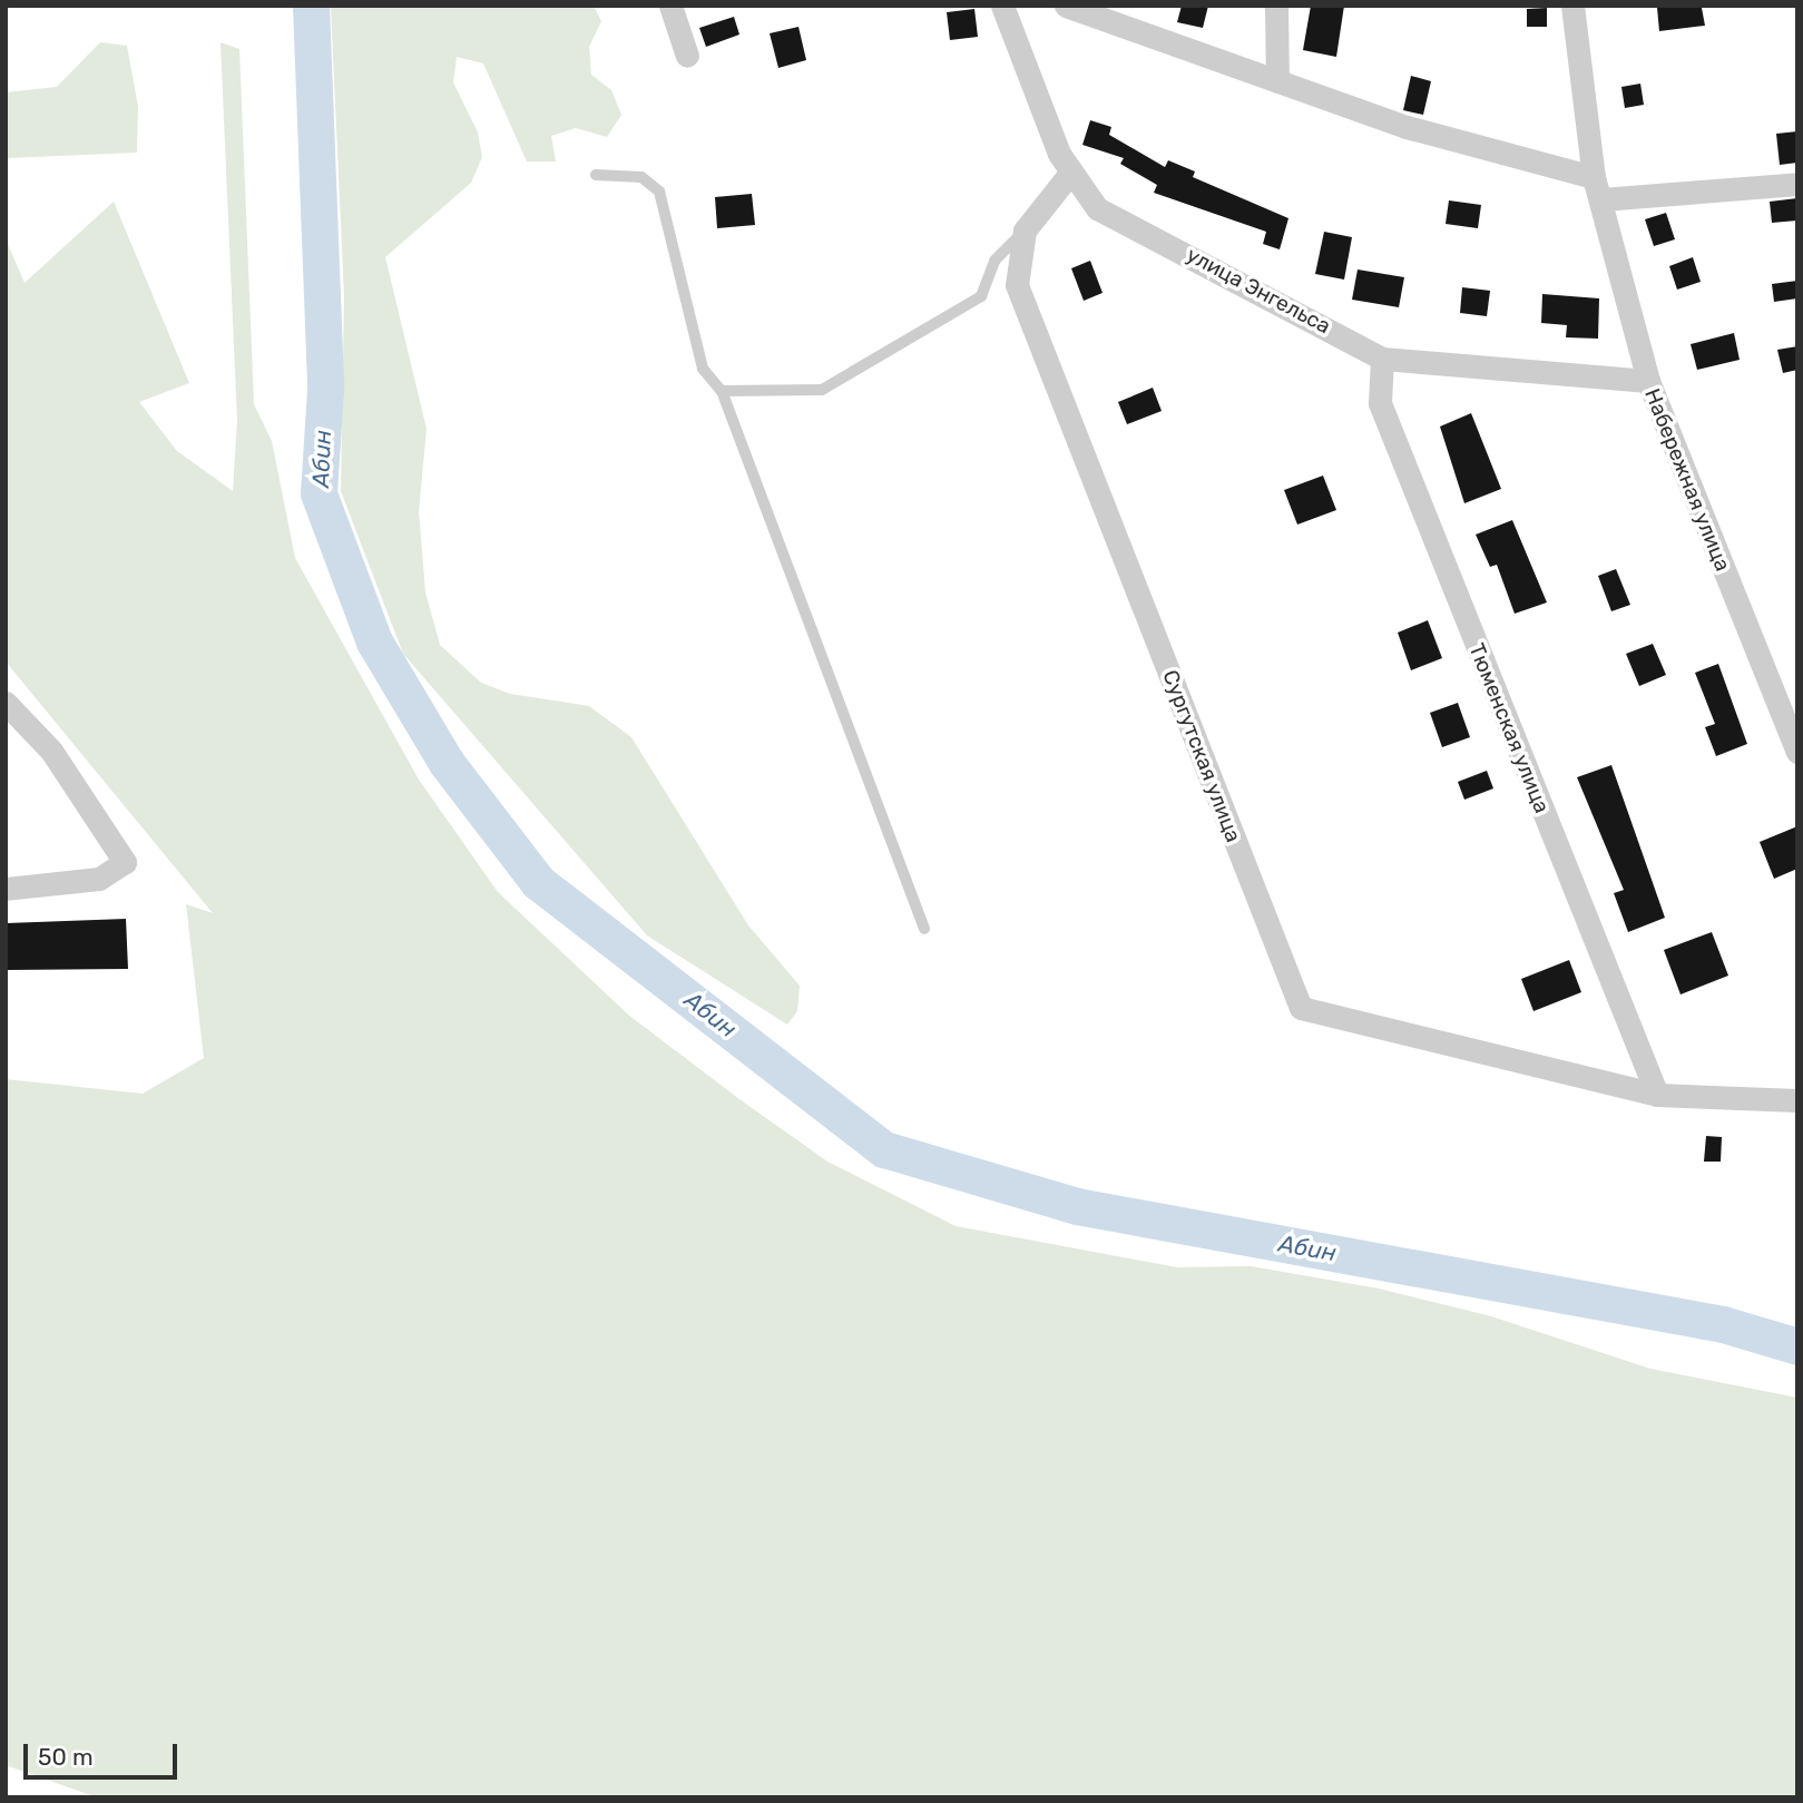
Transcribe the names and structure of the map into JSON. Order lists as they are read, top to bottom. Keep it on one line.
{"streets":{"street":["улица Энгельса","Набережная улица","Тюменская улица","Сургутская улица"]},"crossings":[["улица Энгельса","Набережная улица"],["улица Энгельса","Тюменская улица"],["Тюменская улица","Сургутская улица"]],"water":["Абин"],"scale_bar":"50 m"}
